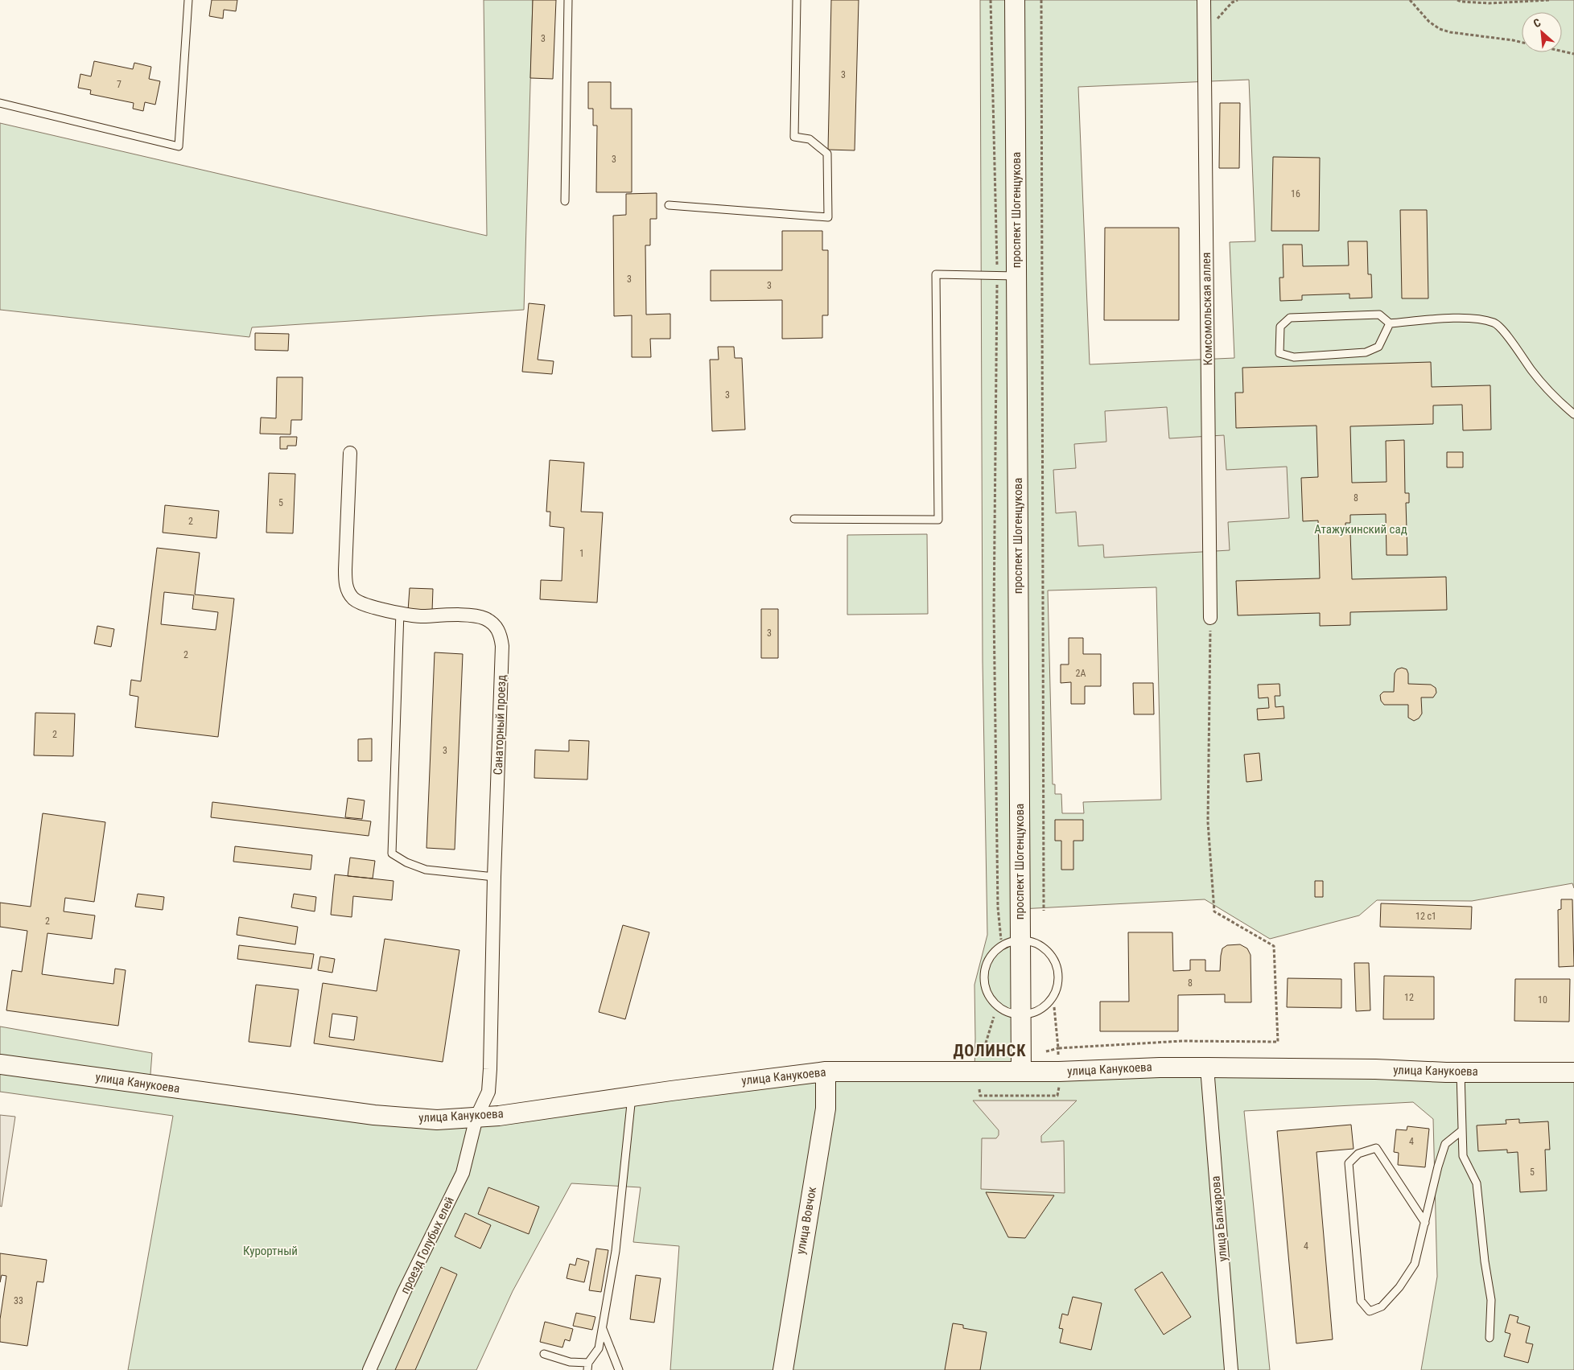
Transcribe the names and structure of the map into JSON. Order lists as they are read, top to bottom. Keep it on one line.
{"streets":{"street":["проспект Шогенцукова","Комсомольская аллея","Санаторный проезд","улица Канукоева","улица Балкарова","улица Вовчок","проезд Голубых елей"]},"crossings":[["проспект Шогенцукова","улица Канукоева"],["Санаторный проезд","улица Канукоева"],["Санаторный проезд","проезд Голубых елей"],["улица Канукоева","улица Балкарова"],["улица Канукоева","улица Вовчок"],["улица Канукоева","проезд Голубых елей"]],"districts":["ДОЛИНСК"],"parks":["Атажукинский сад","Курортный"],"house_numbers":["3","3","7","3","16","3","3","3","8","5","2","1","3","2","2А","2","3","12 с1","2","8","12","10","4","5","4","33"],"north":"top left"}
